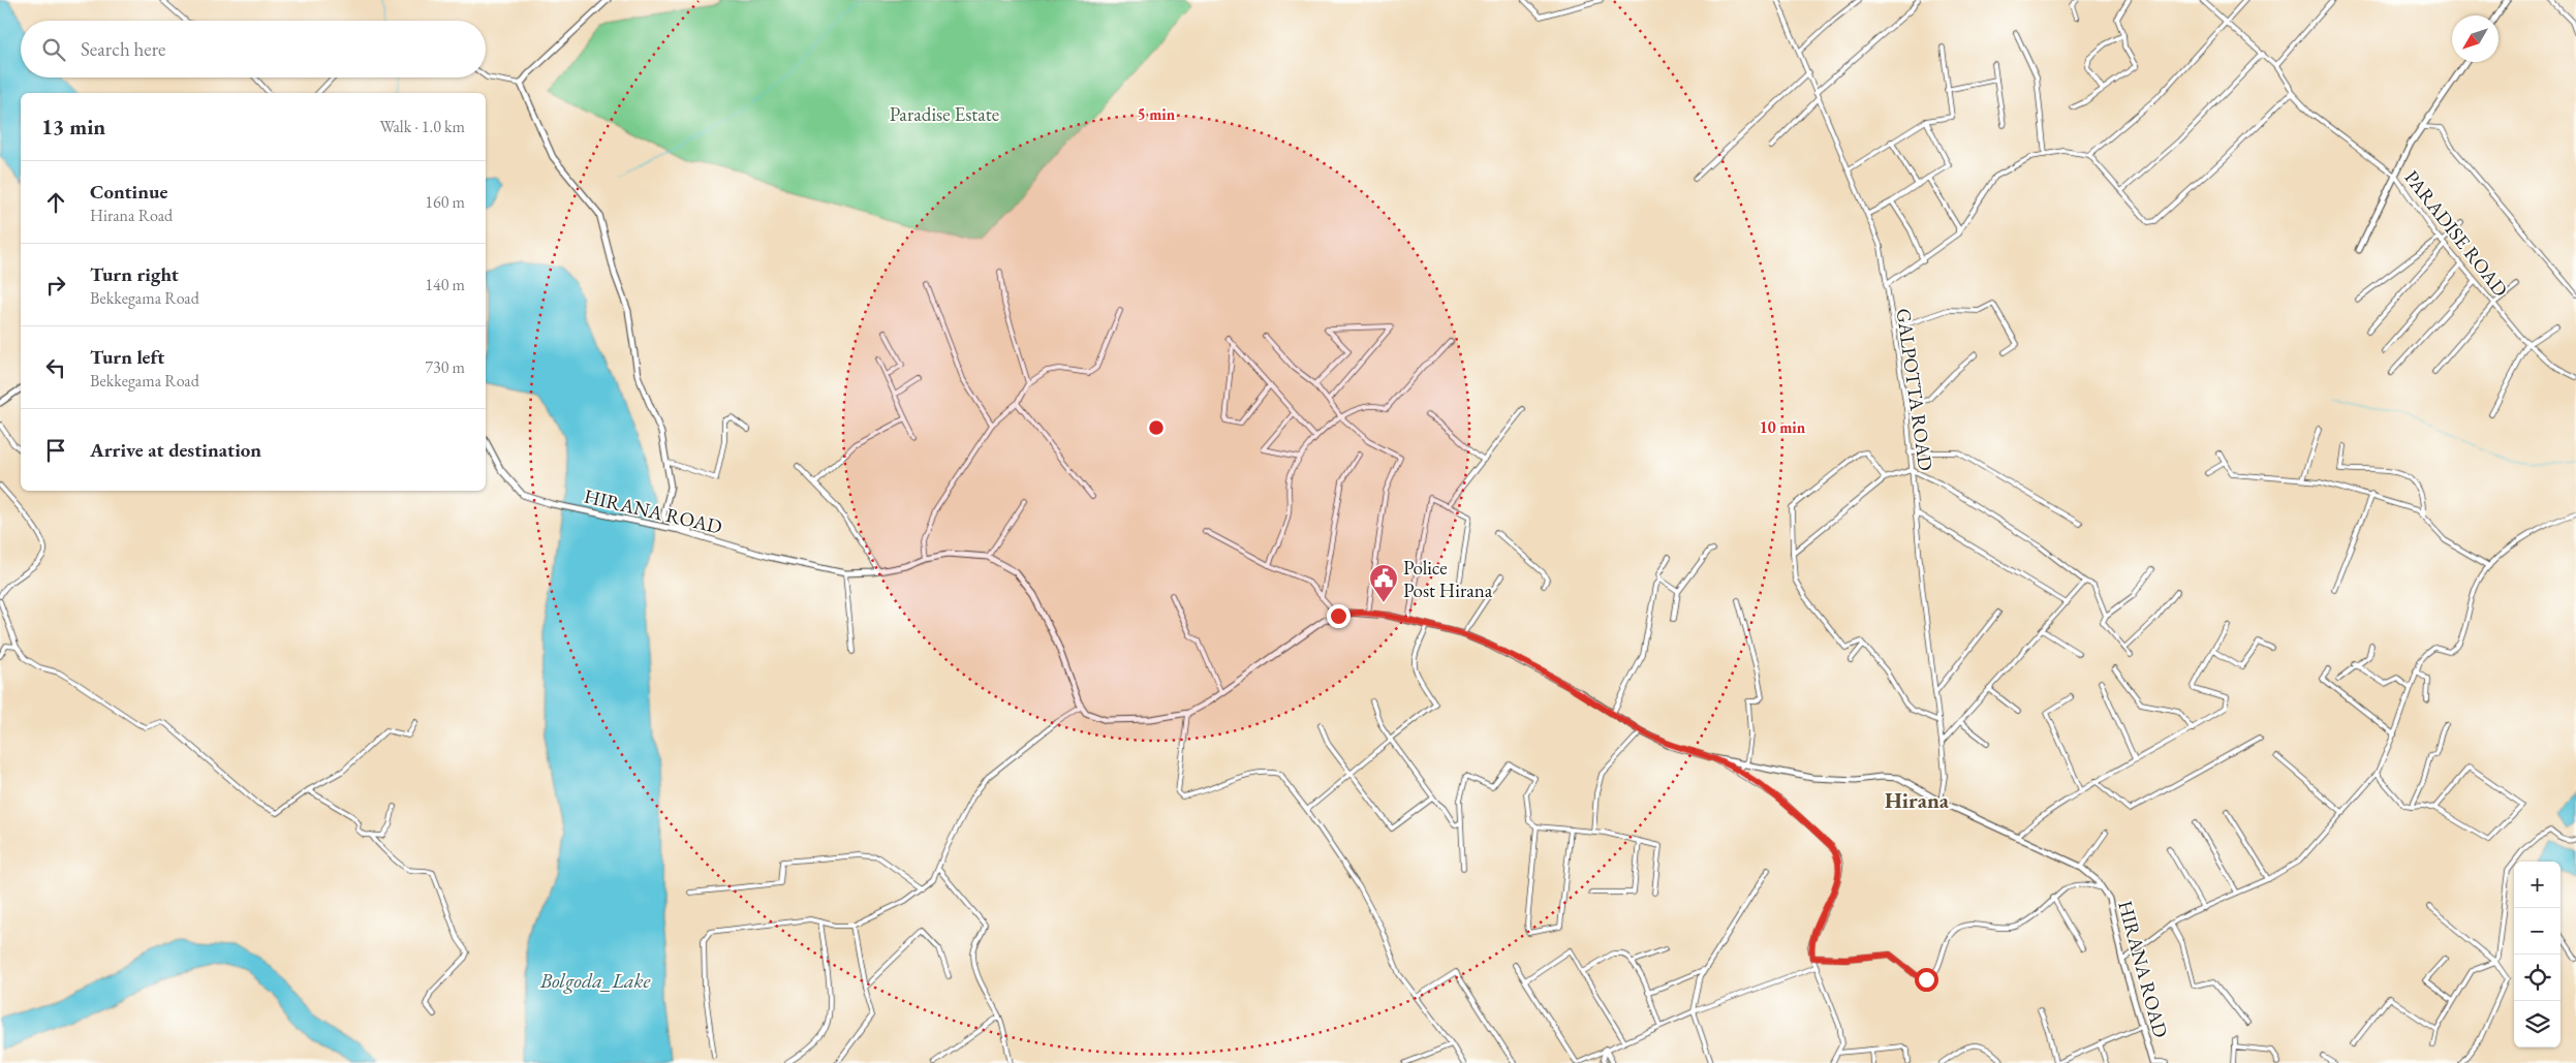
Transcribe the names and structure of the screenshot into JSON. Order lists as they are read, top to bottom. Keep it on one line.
{"streets":{"street":["PARADISE ROAD","GALPOTTA ROAD","HIRANA ROAD"]},"districts":["Hirana"],"water":["Bolgoda_Lake"],"parks":["Paradise Estate"],"places":{"public building":["Police Post Hirana"]},"north":"bottom left","page":{"search":"Search here","heading":["13 min","Walk · 1.0 km"],"list":[["Continue","Hirana Road","160 m"],["Turn right","Bekkegama Road","140 m"],["Turn left","Bekkegama Road","730 m"],"Arrive at destination"],"map_buttons":["+","−"]},"rings":["5 min","10 min"]}
